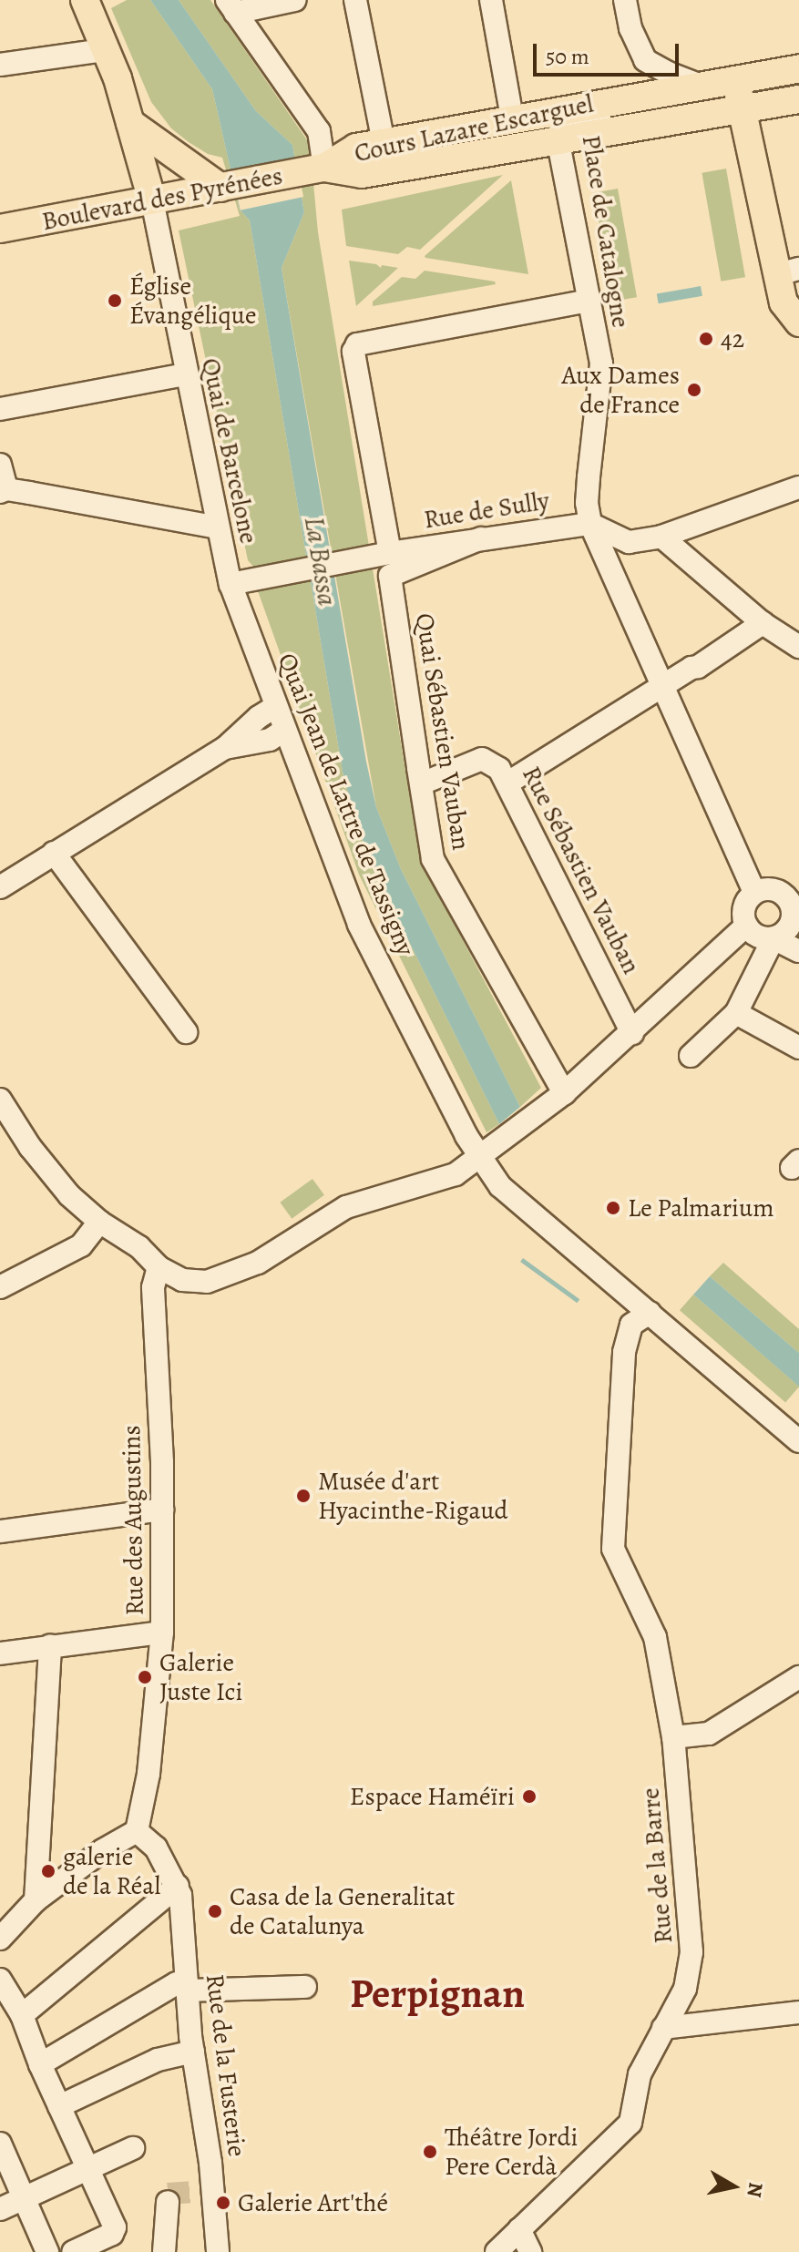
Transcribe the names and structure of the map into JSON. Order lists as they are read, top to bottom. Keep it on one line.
{"streets":{"main road":["Cours Lazare Escarguel","Boulevard des Pyrénées"],"street":["Place de Catalogne","Quai de Barcelone","Rue de Sully","Quai Sébastien Vauban","Quai Jean de Lattre de Tassigny","Rue Sébastien Vauban","Rue des Augustins","Rue de la Barre","Rue de la Fusterie"]},"crossings":[["Cours Lazare Escarguel","Boulevard des Pyrénées"],["Cours Lazare Escarguel","Place de Catalogne"],["Boulevard des Pyrénées","Quai de Barcelone"],["Place de Catalogne","Rue de Sully"],["Quai de Barcelone","Rue de Sully"],["Quai de Barcelone","Quai Jean de Lattre de Tassigny"],["Rue de Sully","Quai Sébastien Vauban"],["Rue de Sully","Quai Jean de Lattre de Tassigny"],["Quai Sébastien Vauban","Rue Sébastien Vauban"],["Quai Jean de Lattre de Tassigny","Rue de la Barre"]],"districts":["Perpignan"],"water":["La Bassa"],"places":["Église Évangélique","42","Aux Dames de France","Le Palmarium","Musée d'art Hyacinthe-Rigaud","Galerie Juste Ici","Espace Haméïri","galerie de la Réal","Casa de la Generalitat de Catalunya","Théâtre Jordi Pere Cerdà","Galerie Art'thé"],"scale_bar":"50 m","north":"right"}
